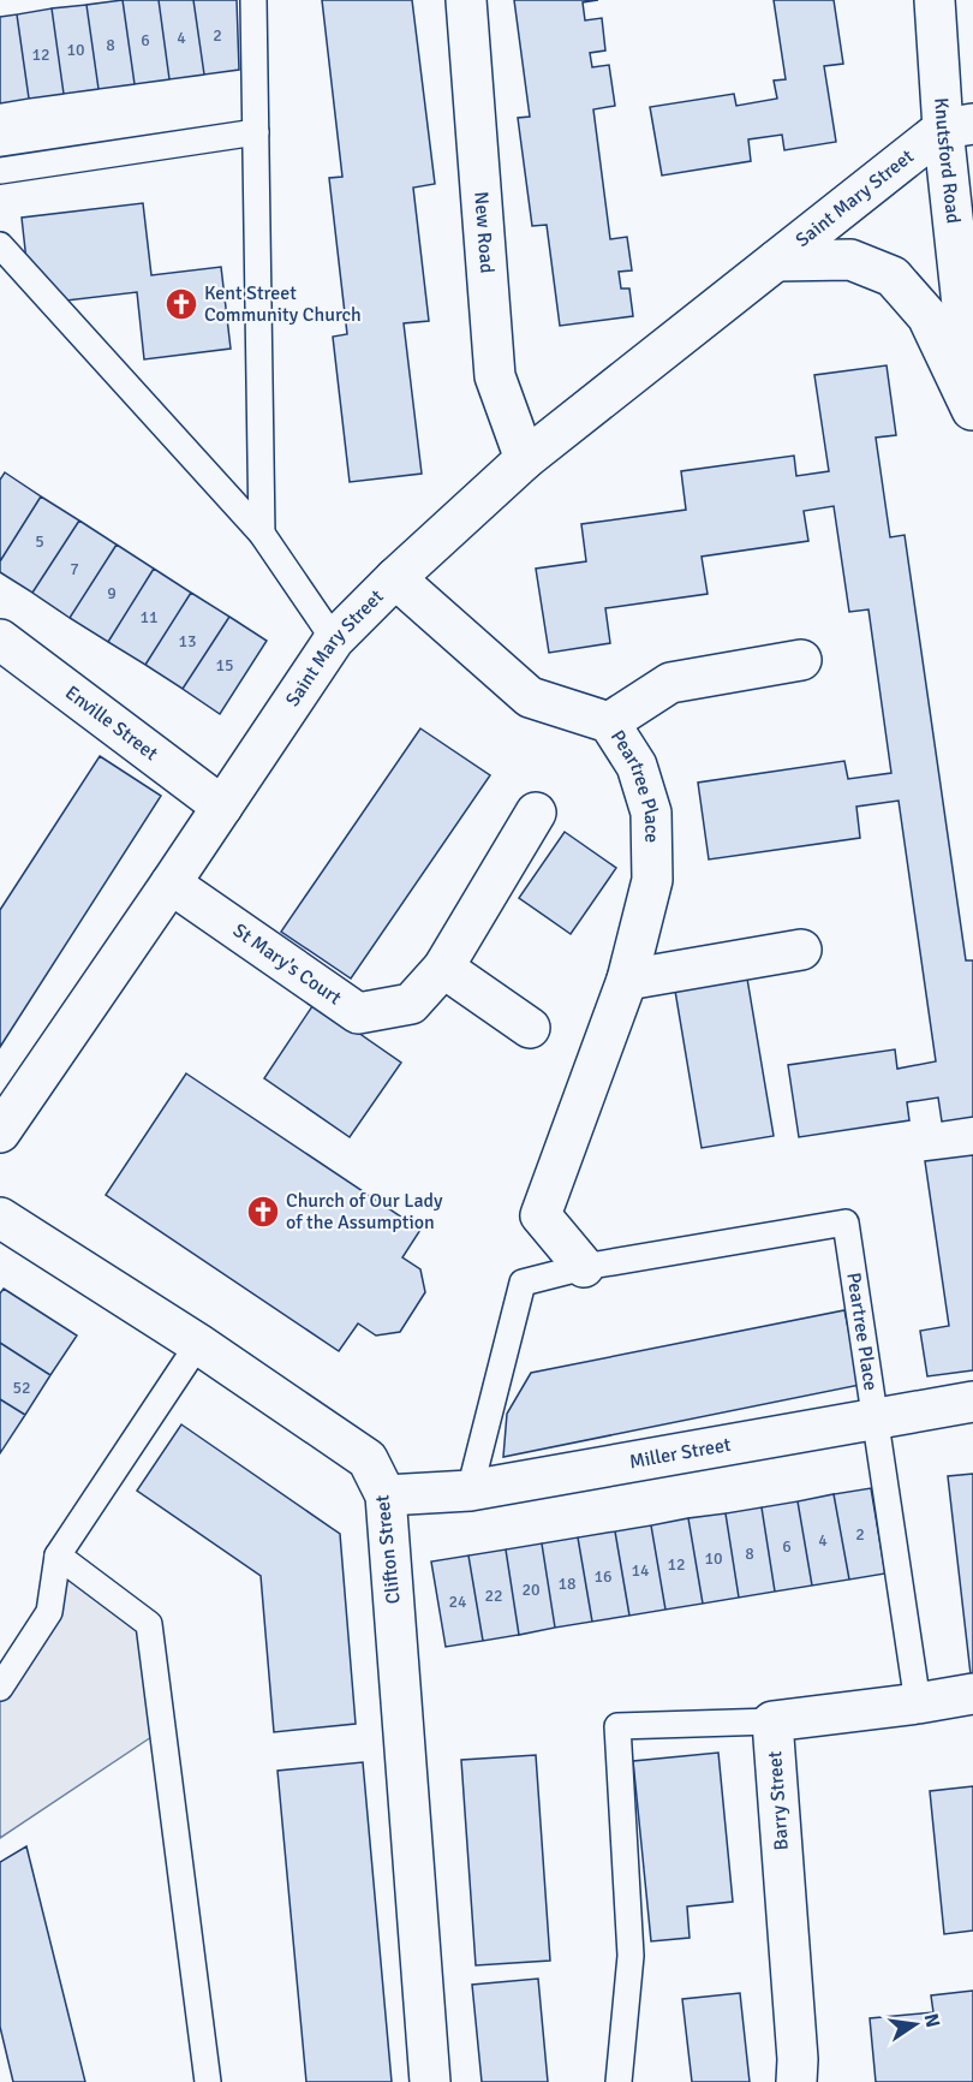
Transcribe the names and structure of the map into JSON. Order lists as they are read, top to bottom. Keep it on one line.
{"streets":{"main road":["Knutsford Road","Saint Mary Street","New Road","Enville Street","Peartree Place","St Mary's Court","Miller Street","Clifton Street","Barry Street"]},"crossings":[["Knutsford Road","Saint Mary Street"],["Saint Mary Street","New Road"],["Saint Mary Street","Enville Street"],["Saint Mary Street","Peartree Place"],["Saint Mary Street","St Mary's Court"],["Peartree Place","Miller Street"],["Peartree Place","Barry Street"],["Miller Street","Clifton Street"]],"places":{"church":["Kent Street Community Church","Church of Our Lady of the Assumption"]},"house_numbers":["2","4","6","8","10","12","5","7","9","11","13","15","52","2","4","6","8","10","12","14","16","18","20","22","24"],"north":"right"}
